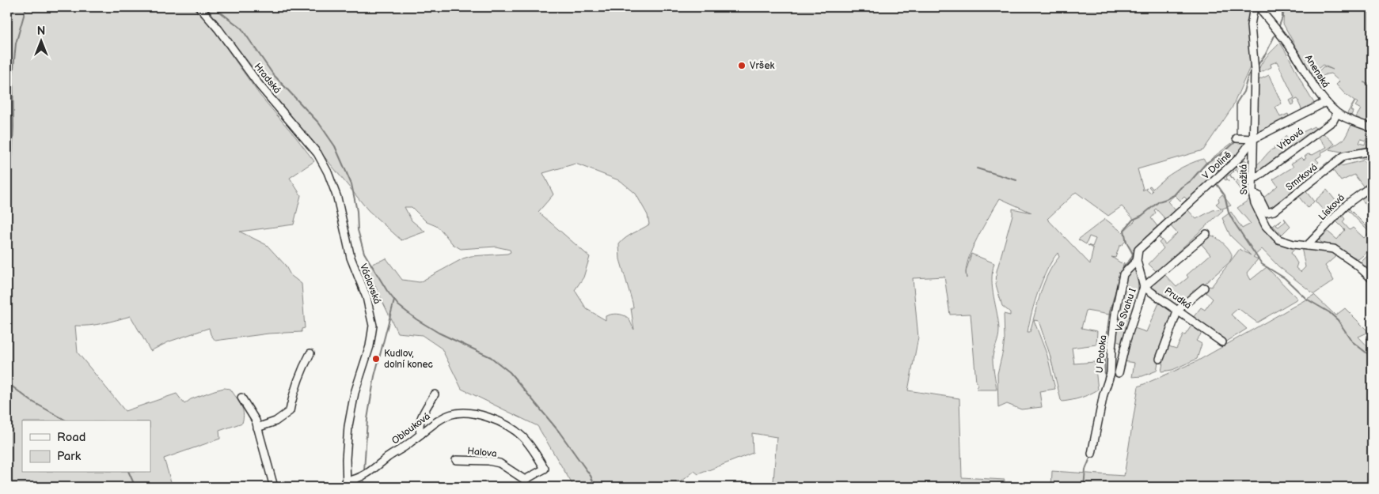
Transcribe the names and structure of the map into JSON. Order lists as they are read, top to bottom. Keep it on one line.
{"streets":{"street":["Anenská","Hradská","Vrbová","V Dolině","Smrková","Svažitá","Lísková","Václavská","Prudká","Ve Svahu I","U Potoka","Oblouková","Halova"]},"crossings":[["Anenská","Vrbová"],["Anenská","V Dolině"],["Hradská","Václavská"],["Vrbová","Svažitá"],["V Dolině","Svažitá"],["V Dolině","U Potoka"],["Smrková","Svažitá"],["Svažitá","Lísková"],["Václavská","Oblouková"],["Prudká","Ve Svahu I"],["Oblouková","Halova"]],"places":["Vršek","Kudlov, dolní konec"],"legend":["Road","Park"],"north":"top"}
